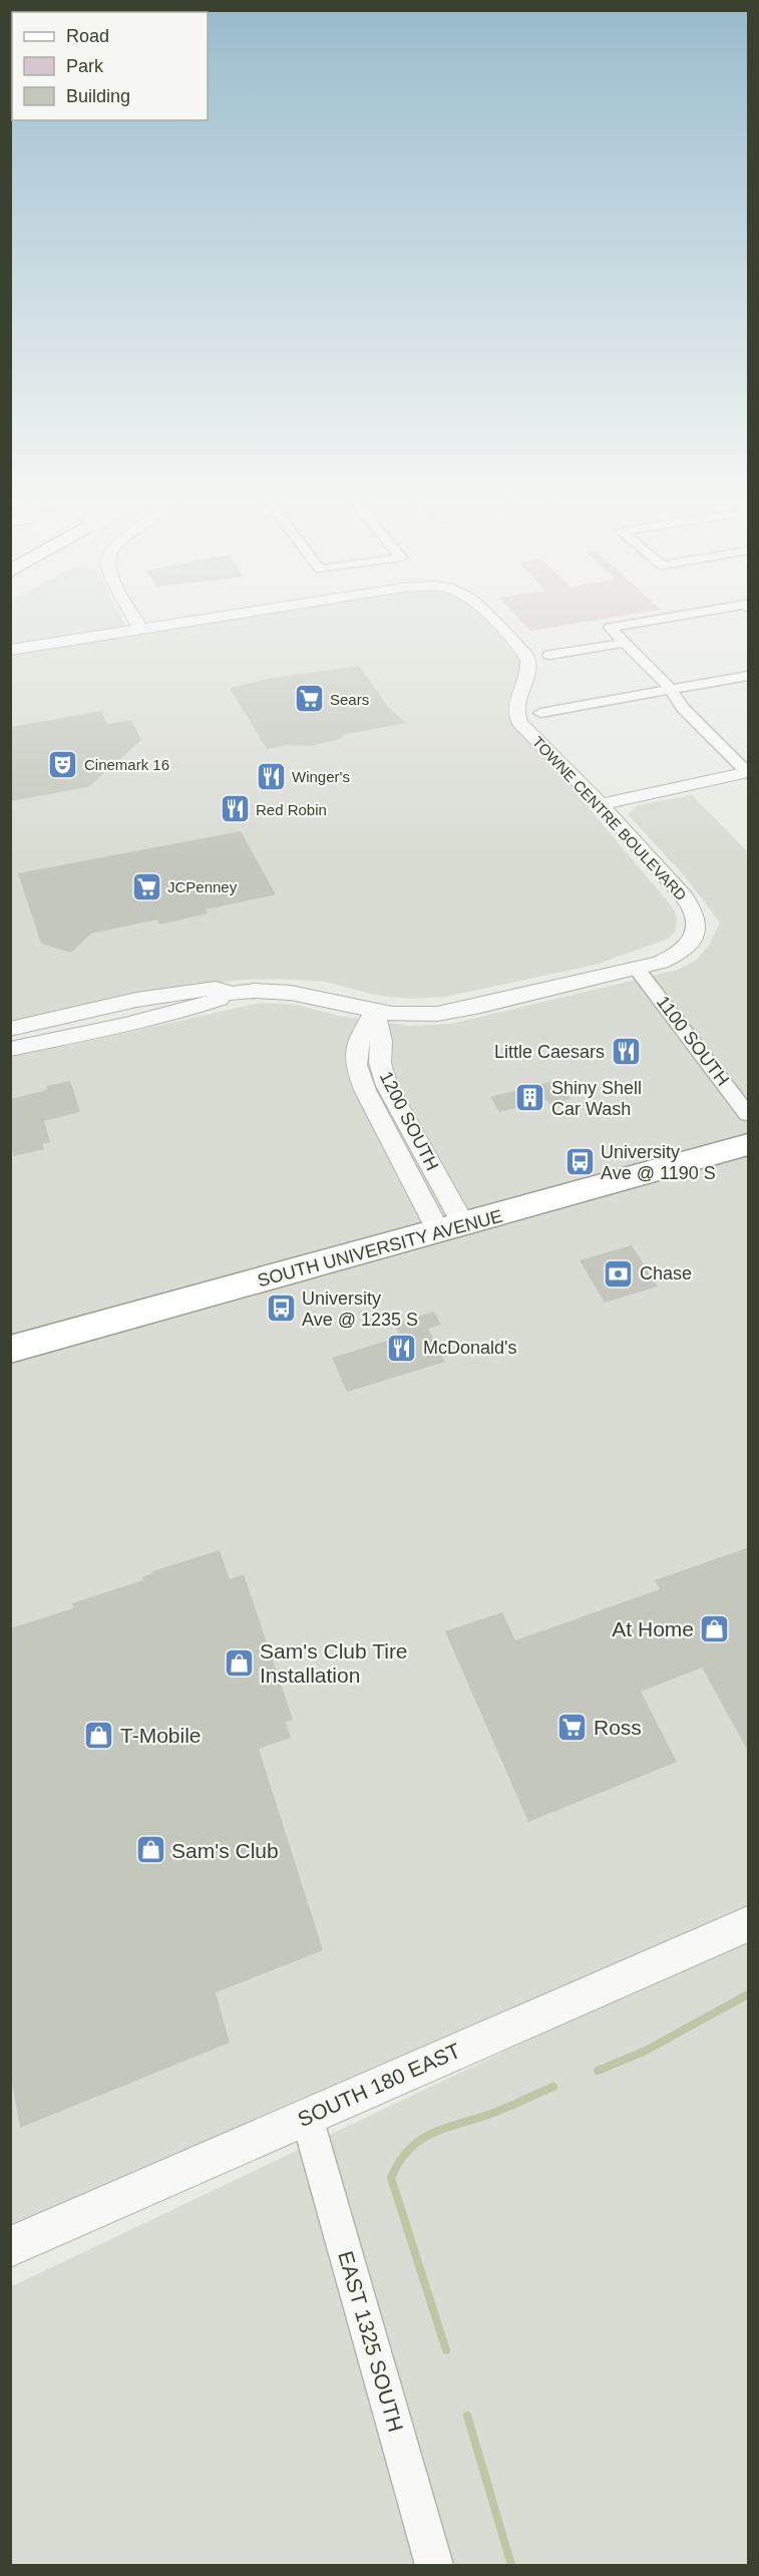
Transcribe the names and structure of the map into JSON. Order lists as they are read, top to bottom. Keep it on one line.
{"streets":{"highway":["SOUTH UNIVERSITY AVENUE"],"street":["TOWNE CENTRE BOULEVARD","1100 SOUTH","1200 SOUTH","SOUTH 180 EAST","EAST 1325 SOUTH"]},"crossings":[["TOWNE CENTRE BOULEVARD","1100 SOUTH"],["TOWNE CENTRE BOULEVARD","1200 SOUTH"],["1200 SOUTH","SOUTH UNIVERSITY AVENUE"],["SOUTH 180 EAST","EAST 1325 SOUTH"]],"places":{"supermarket":["Sears","JCPenney","Ross"],"theatre":["Cinemark 16"],"restaurant":["Winger's","Red Robin","Little Caesars","McDonald's"],"building":["Shiny Shell Car Wash"],"bus stop":["University Ave @ 1190 S","University Ave @ 1235 S"],"bank":["Chase"],"shop":["At Home","Sam's Club Tire Installation","T-Mobile","Sam's Club"]},"legend":["Road","Park","Building"]}
